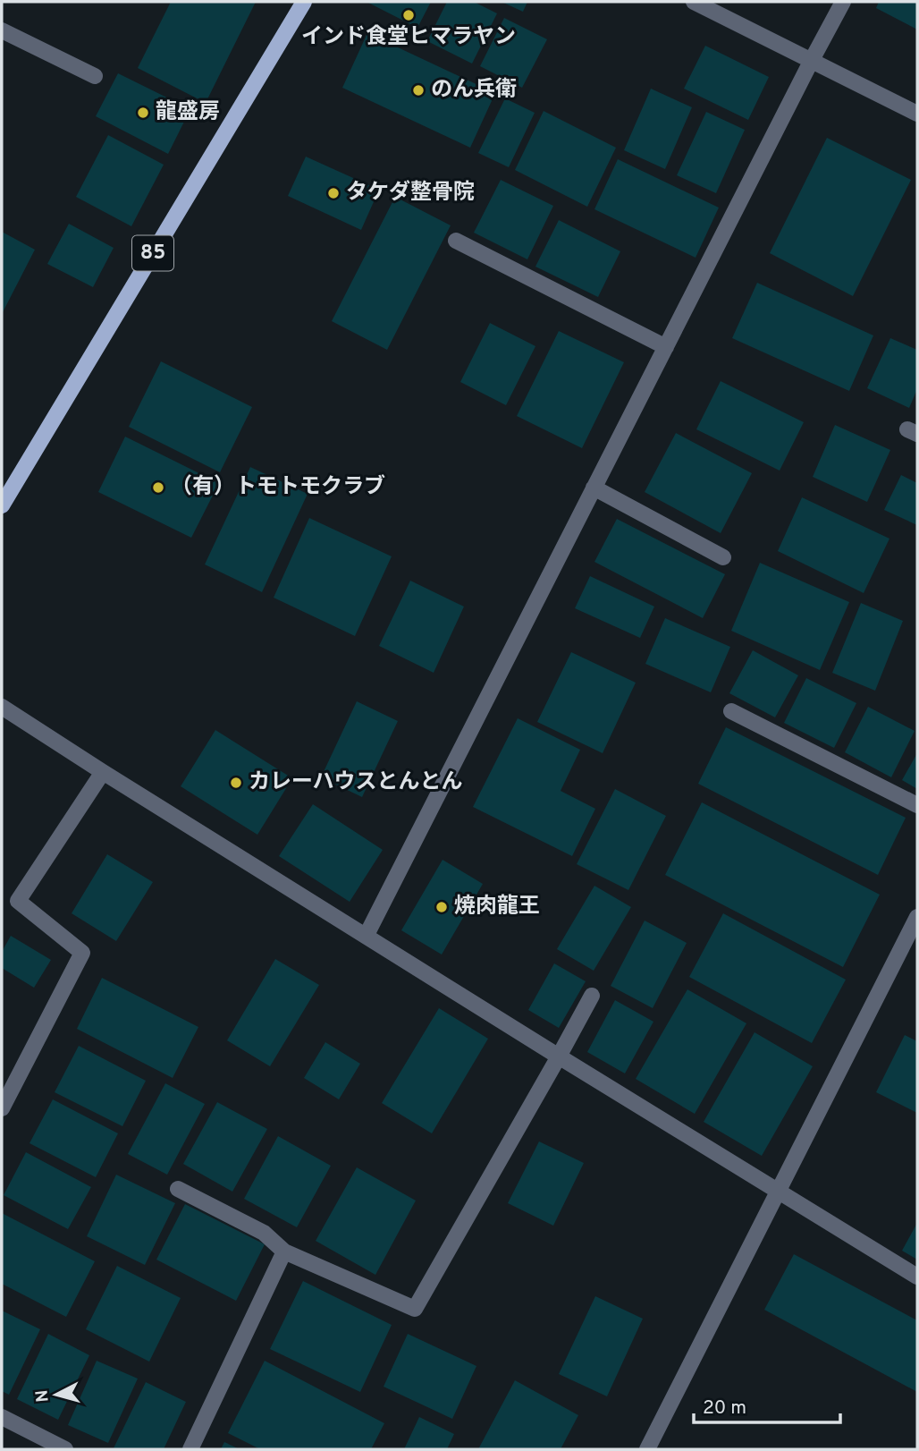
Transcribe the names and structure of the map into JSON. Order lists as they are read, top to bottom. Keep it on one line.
{"streets":{"main road":["85"]},"places":["インド食堂ヒマラヤン","のん兵衛","龍盛房","タケダ整骨院","（有）トモトモクラブ","カレーハウスとんとん","焼肉龍王"],"scale_bar":"20 m","north":"left"}
